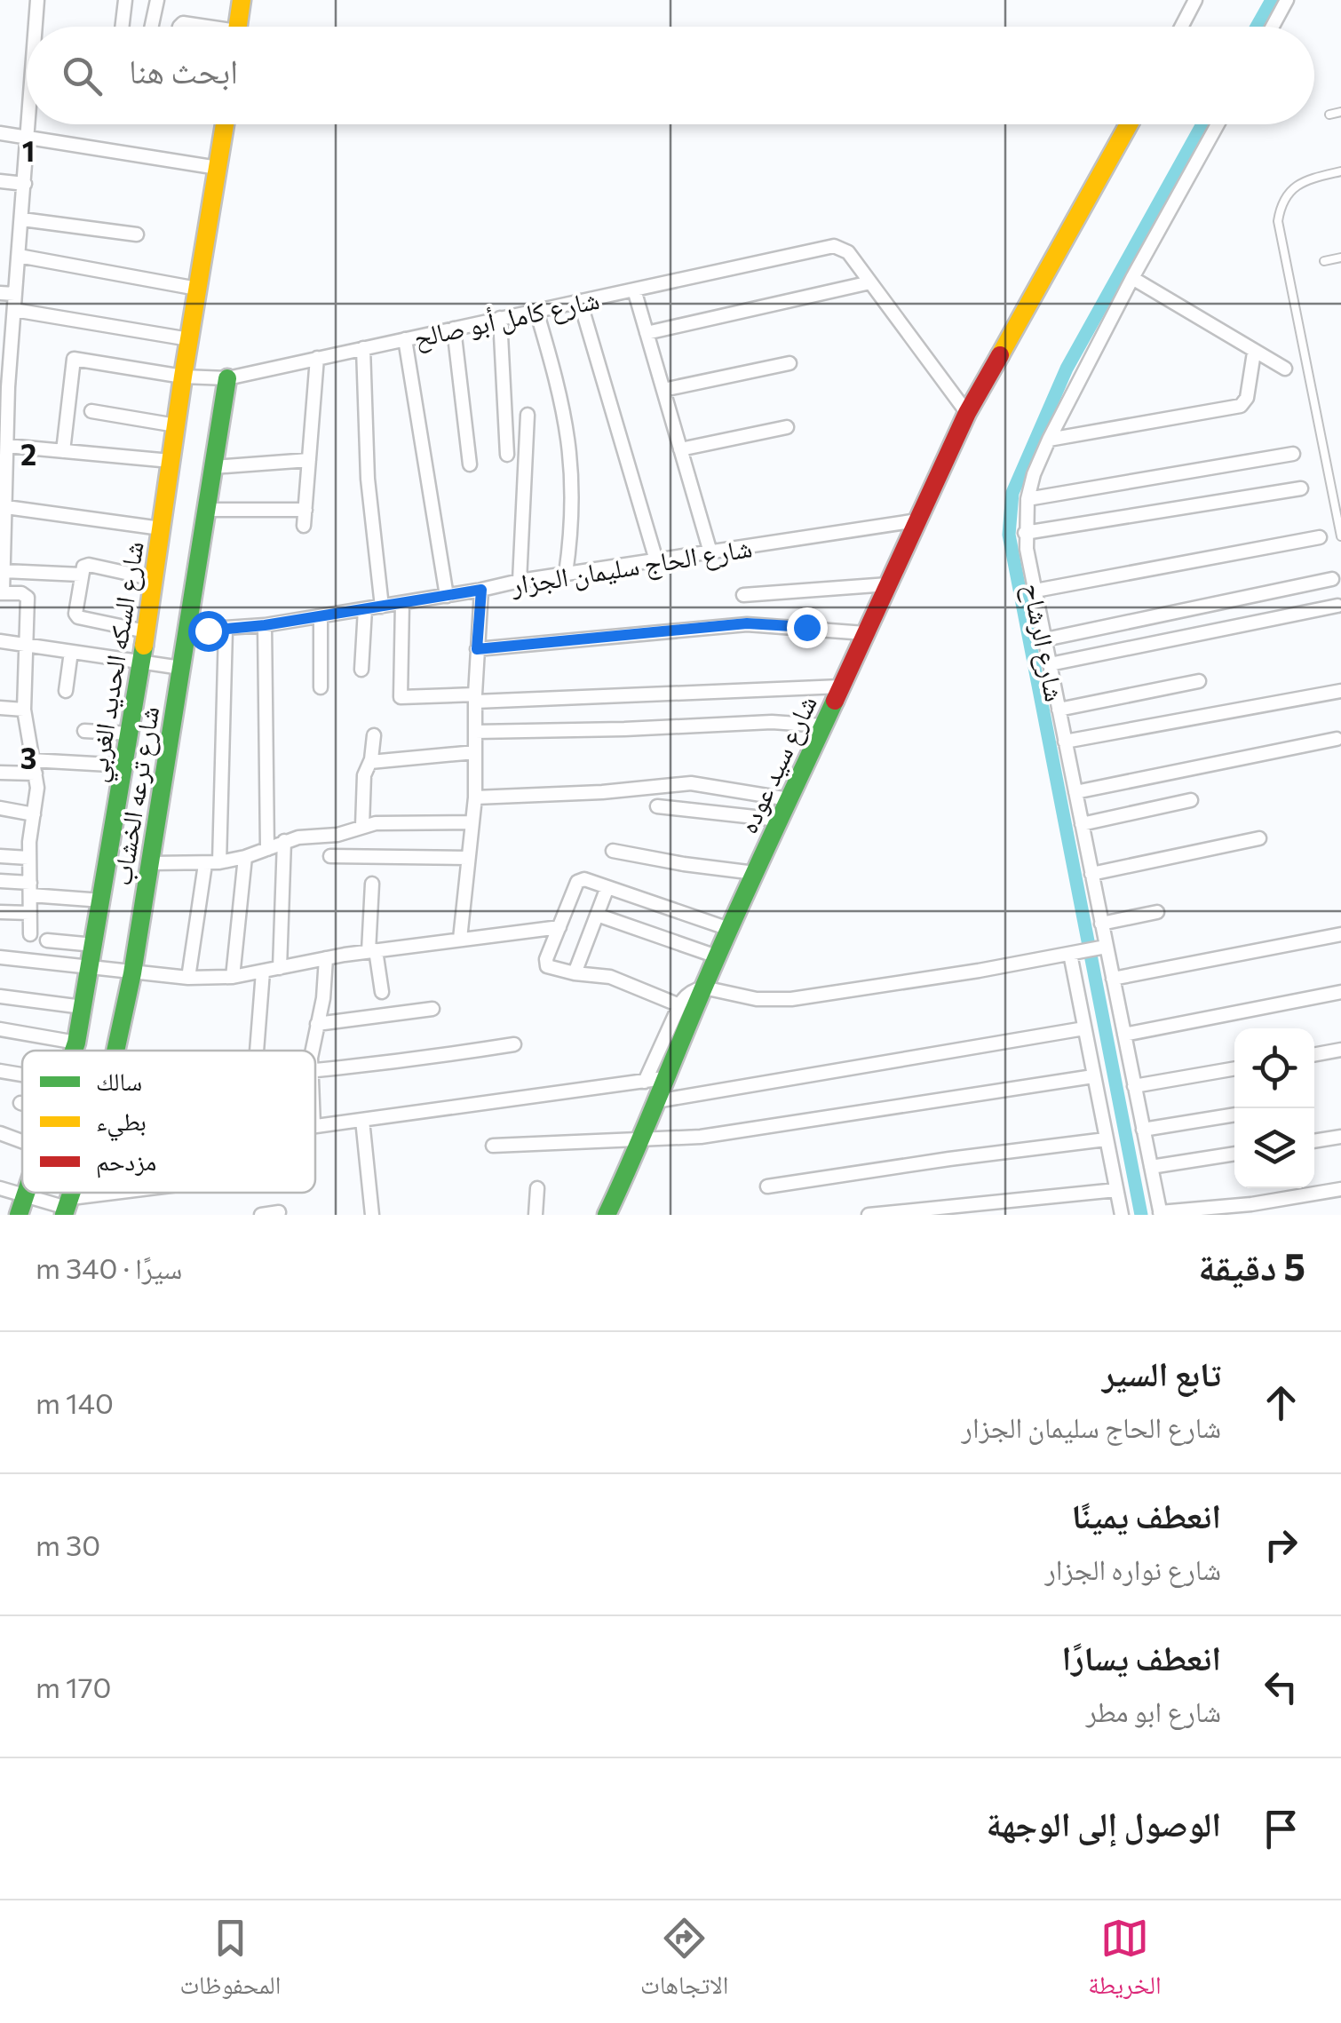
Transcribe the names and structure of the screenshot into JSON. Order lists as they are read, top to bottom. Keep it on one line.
{"streets":{"street":["شارع كامل أبو صالح","شارع الحاج سليمان الجزار","شارع الرشاح","شارع السكه الحديد الغربي","شارع سيد عوده","شارع ترعه الخشاب"]},"crossings":[["شارع كامل أبو صالح","شارع السكه الحديد الغربي"],["شارع كامل أبو صالح","شارع ترعه الخشاب"],["شارع الحاج سليمان الجزار","شارع سيد عوده"],["شارع الحاج سليمان الجزار","شارع ترعه الخشاب"]],"legend":["سالك","بطيء","مزدحم"],"page":{"search":"ابحث هنا","heading":["5 دقيقة","سيرًا · 340 m"],"list":[["تابع السير","شارع الحاج سليمان الجزار","140 m"],["انعطف يمينًا","شارع نواره الجزار","30 m"],["انعطف يسارًا","شارع ابو مطر","170 m"],"الوصول إلى الوجهة"],"nav":["الخريطة","الاتجاهات","المحفوظات"]},"grid":{"rows":["1","2","3"]}}
